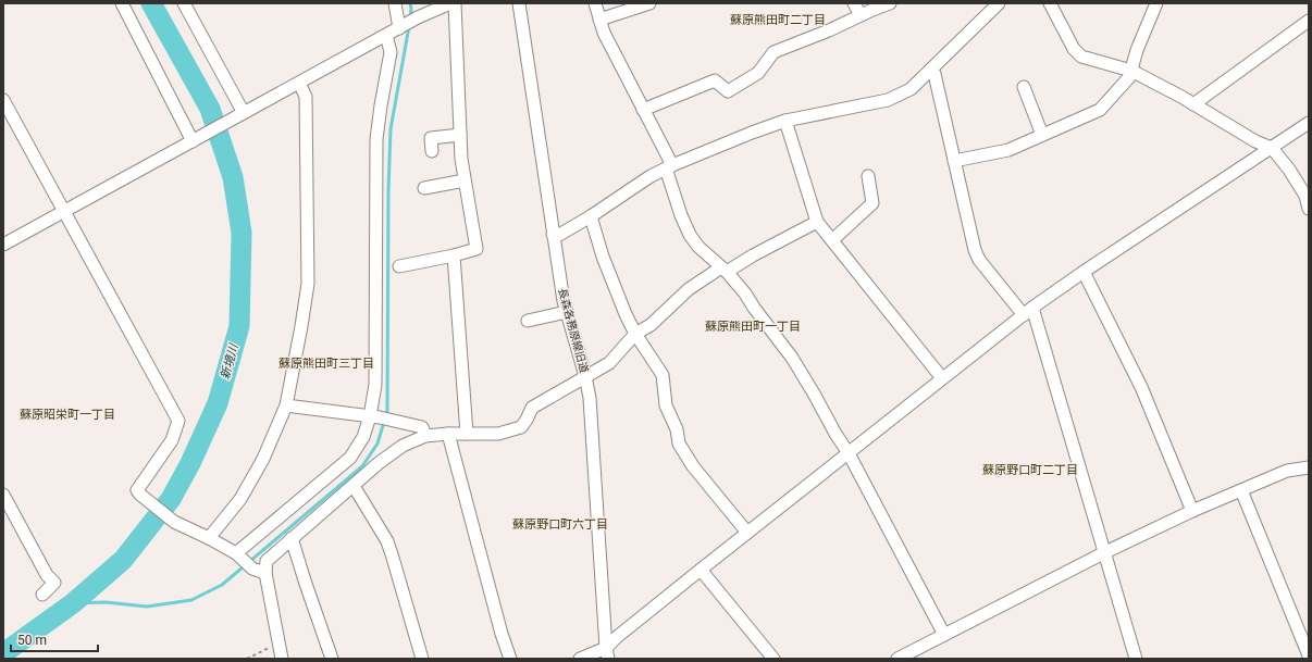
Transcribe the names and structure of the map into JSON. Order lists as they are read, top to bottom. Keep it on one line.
{"streets":{"street":["長森各務原線旧道"]},"districts":["蘇原熊田町二丁目","蘇原熊田町一丁目","蘇原熊田町三丁目","蘇原昭栄町一丁目","蘇原野口町二丁目","蘇原野口町六丁目"],"water":["新境川"],"scale_bar":"50 m"}
